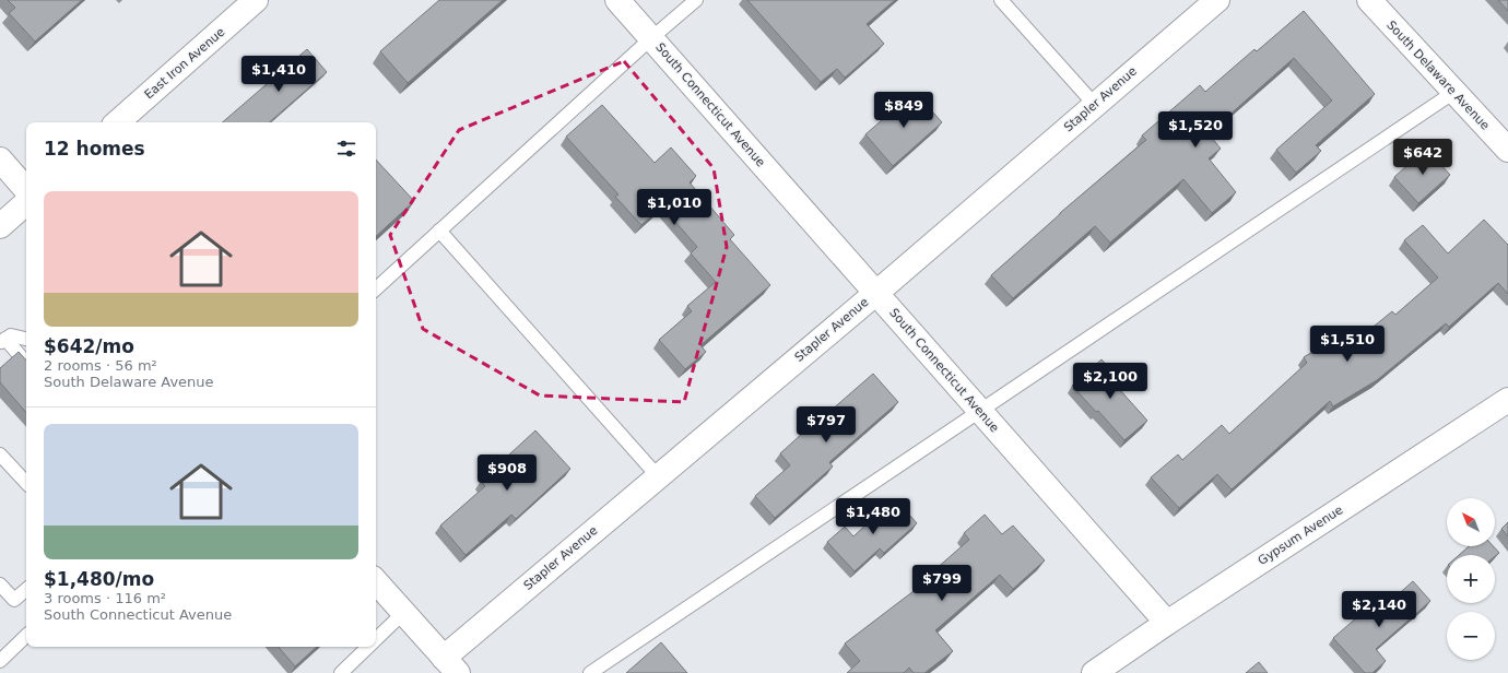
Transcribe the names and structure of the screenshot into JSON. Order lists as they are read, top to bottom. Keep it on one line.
{"streets":{"street":["East Iron Avenue","South Delaware Avenue","Stapler Avenue","South Connecticut Avenue","Gypsum Avenue"]},"crossings":[["Stapler Avenue","South Connecticut Avenue"],["South Connecticut Avenue","Gypsum Avenue"]],"north":"top left","page":{"price":["$1,410","$849","$1,520","$642","$1,010","$1,510","$2,100","$797","$908","$1,480","$799","$2,140"],"heading":"12 homes","list":[{"name":"$642/mo","note":"2 rooms · 56 m² · South Delaware Avenue"},{"name":"$1,480/mo","note":"3 rooms · 116 m² · South Connecticut Avenue"}],"map_buttons":["+","−"]}}
